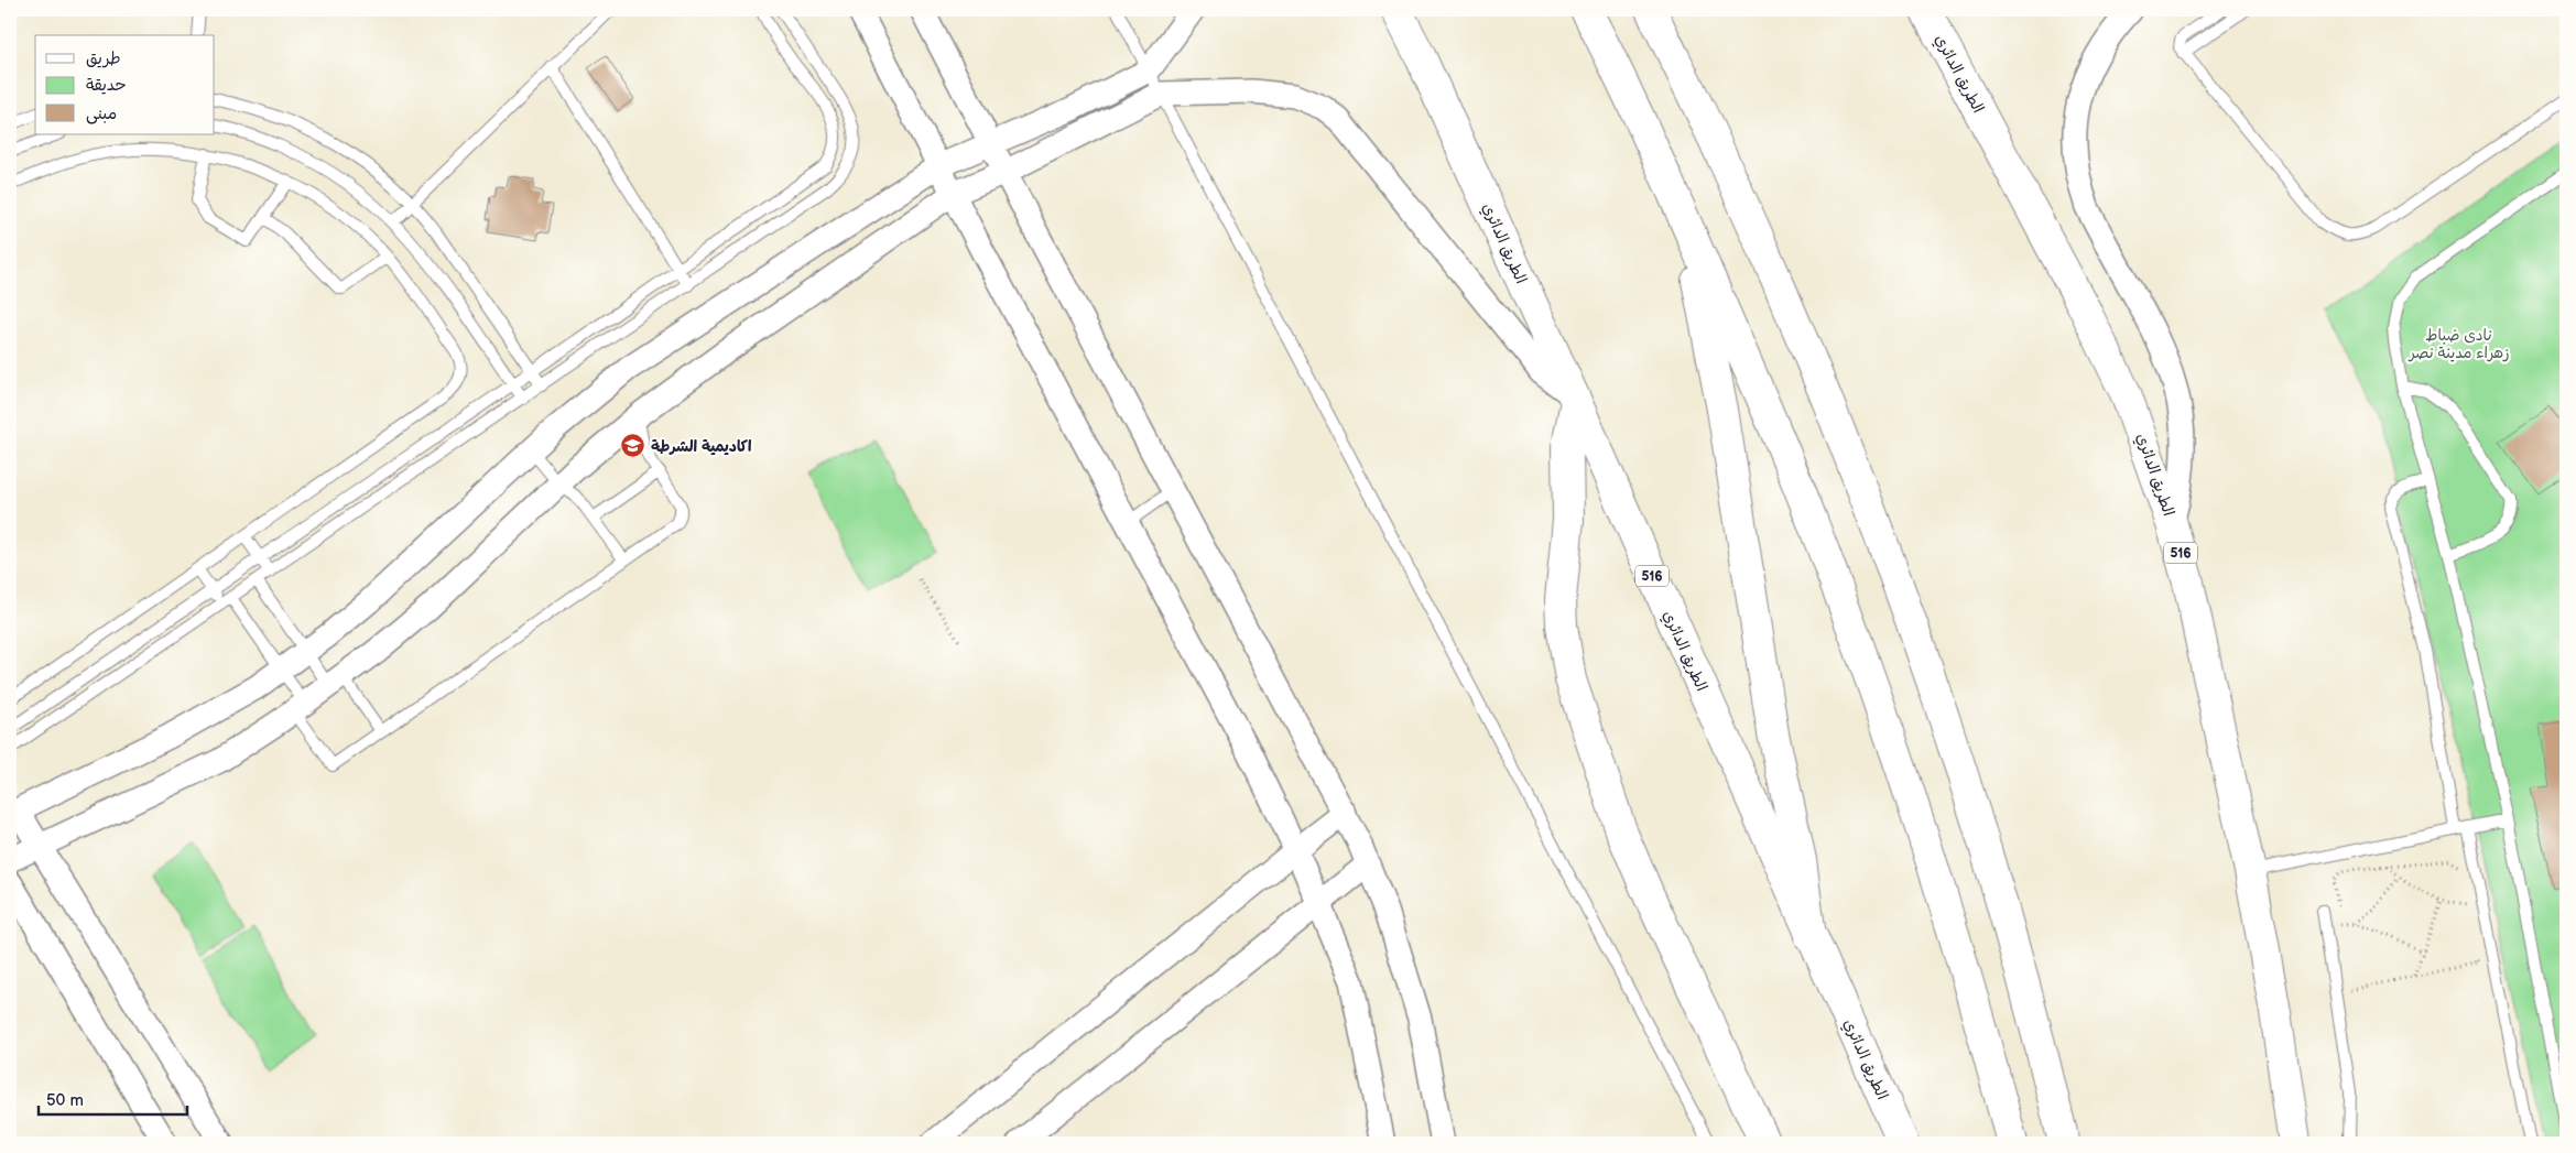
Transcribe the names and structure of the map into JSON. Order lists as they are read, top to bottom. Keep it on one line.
{"streets":{"highway":["الطريق الدائري","516"]},"crossings":[["الطريق الدائري","516"]],"parks":["نادى ضباط زهراء مدينة نصر"],"places":{"school or university":["اكاديمية الشرطة"]},"legend":["طريق","حديقة","مبنى"],"scale_bar":"50 m"}
